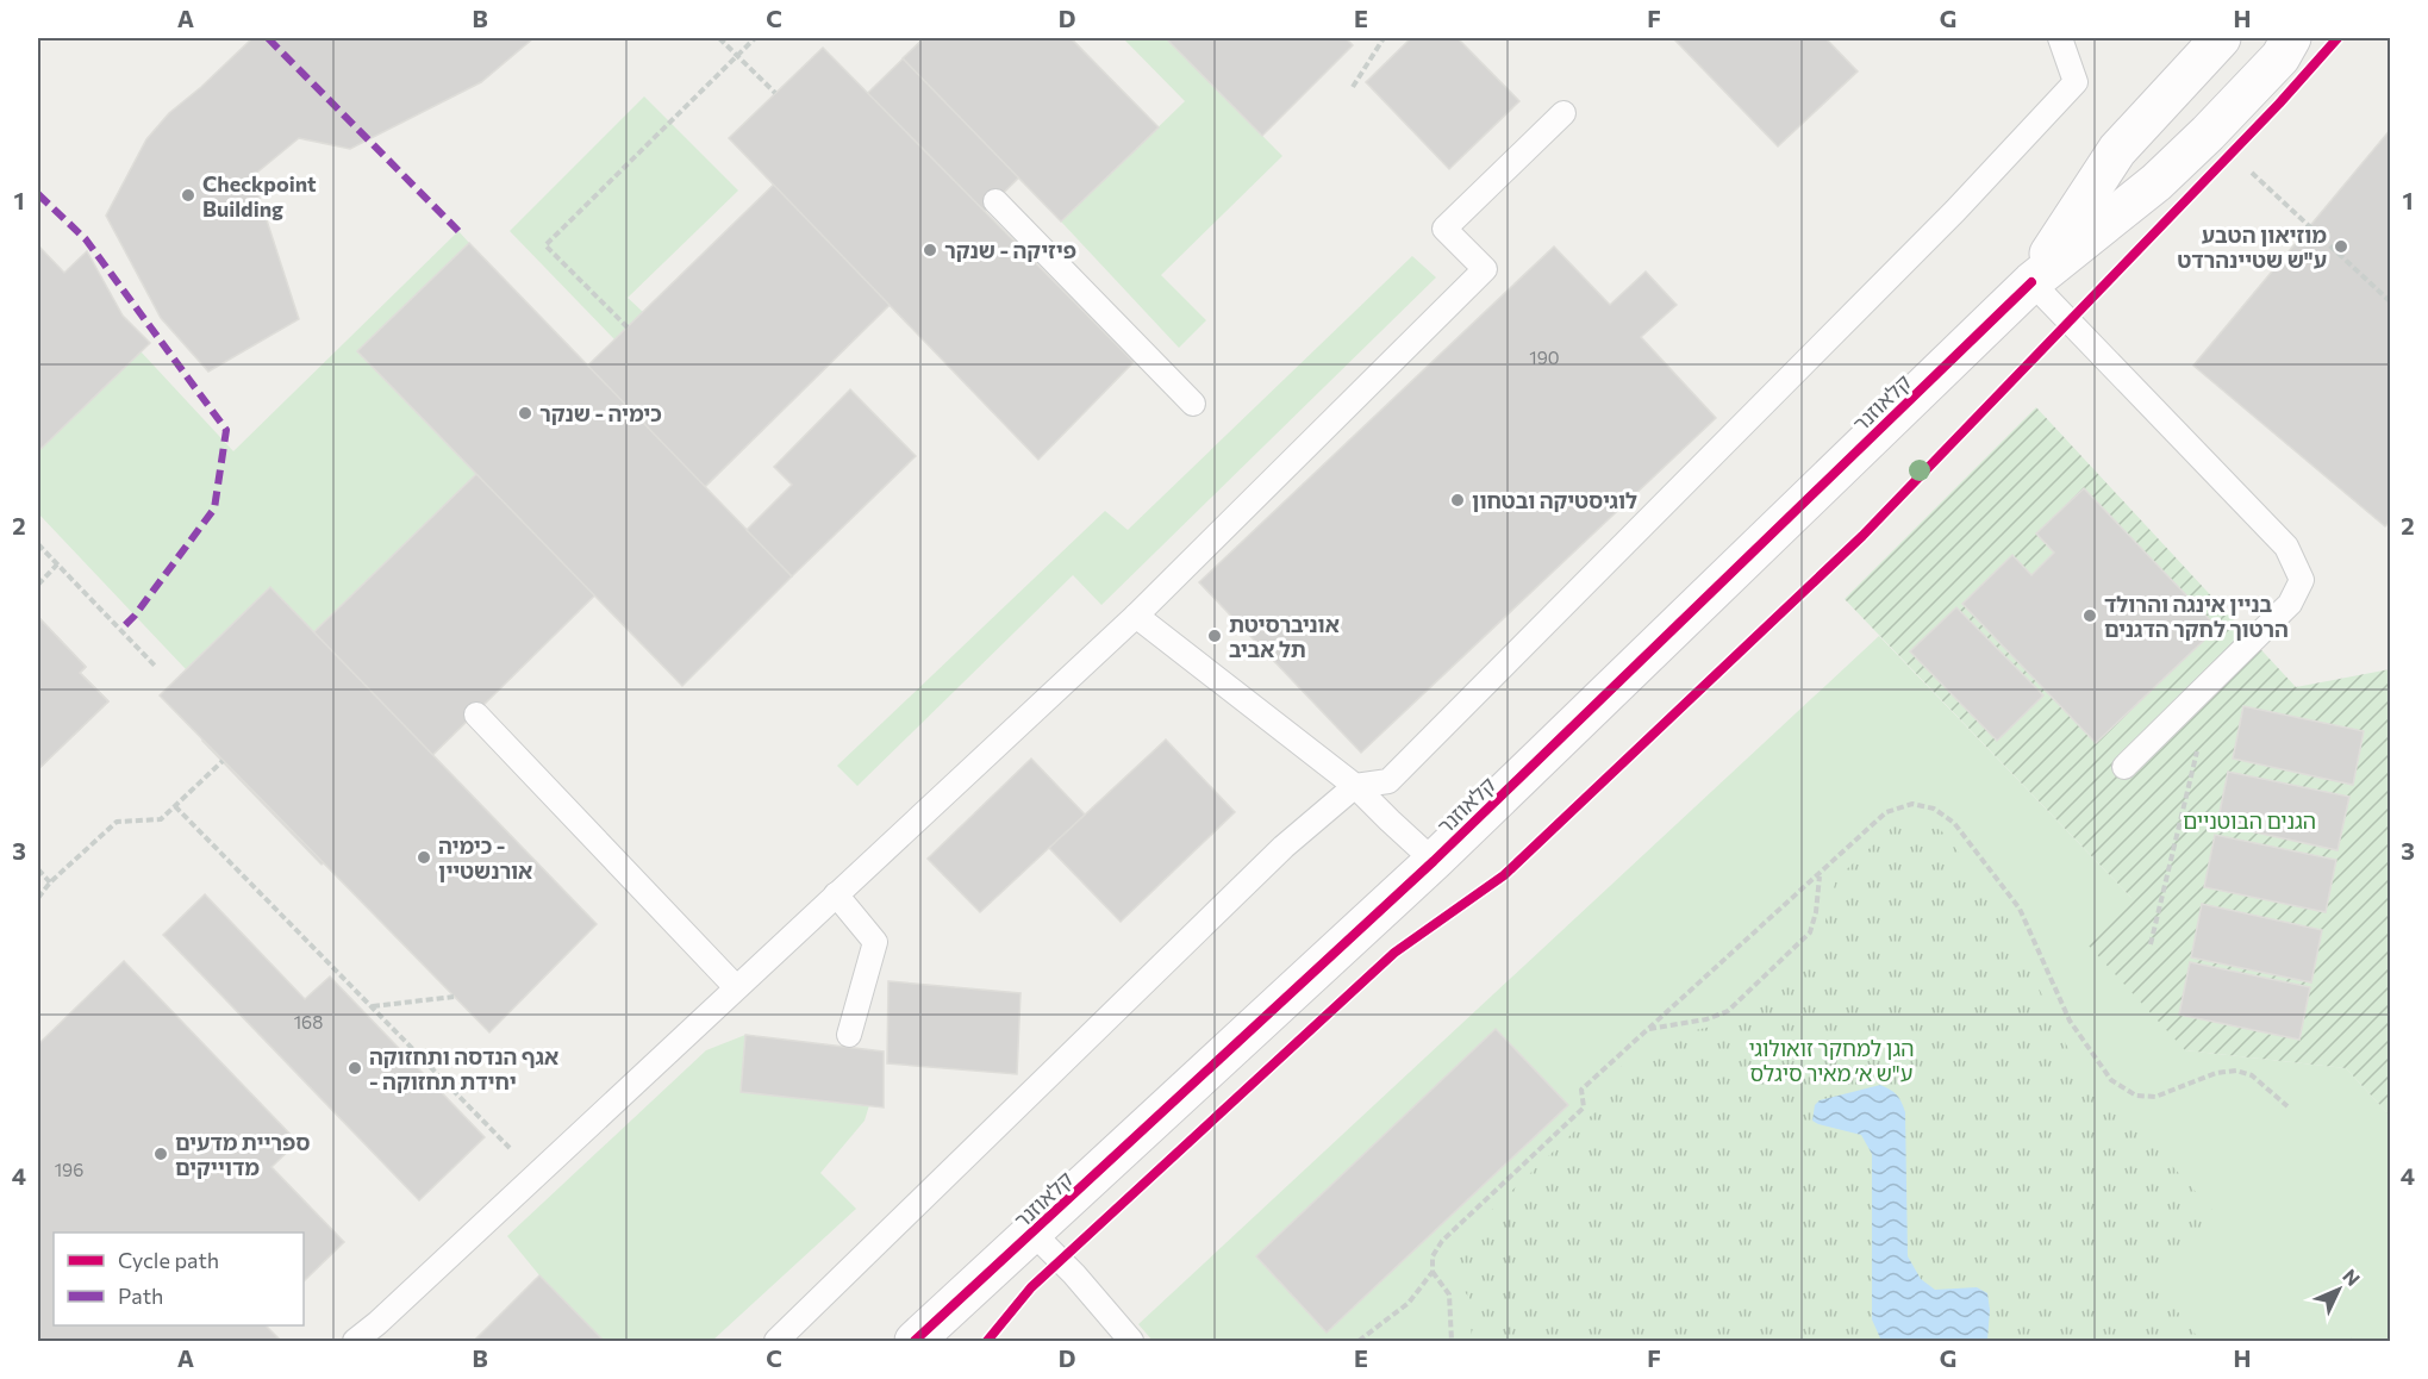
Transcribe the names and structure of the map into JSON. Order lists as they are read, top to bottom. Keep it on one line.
{"streets":{"street":["קלאוזנר"]},"parks":["הגנים הבוטניים","הגן למחקר זואולוגי ע\"ש א׳ מאיר סיגלס"],"places":["Checkpoint Building","מוזיאון הטבע ע\"ש שטיינהרדט","פיזיקה - שנקר","כימיה - שנקר","לוגיסטיקה ובטחון","בניין אינגה והרולד הרטוך לחקר הדגנים","אוניברסיטת תל אביב","כימיה - אורנשטיין","אגף הנדסה ותחזוקה - יחידת תחזוקה","ספריית מדעים מדוייקים"],"house_numbers":["190","168","196"],"legend":["Cycle path","Path"],"north":"top right","grid":{"columns":["A","B","C","D","E","F","G","H"],"rows":["1","2","3","4"]}}
